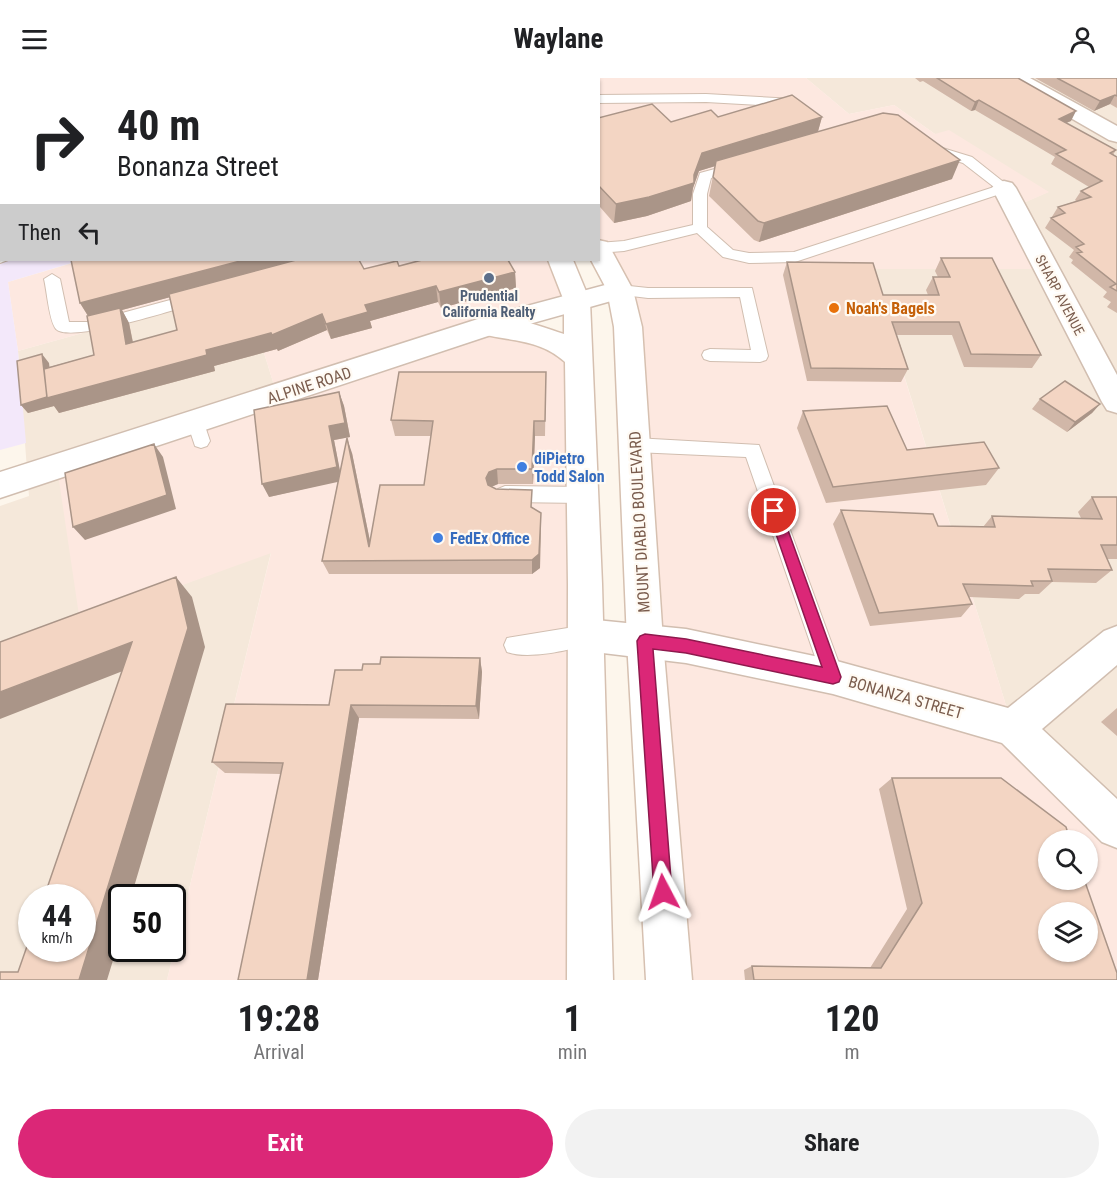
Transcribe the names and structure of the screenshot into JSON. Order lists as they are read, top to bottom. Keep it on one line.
{"streets":{"street":["SHARP AVENUE","ALPINE ROAD","MOUNT DIABLO BOULEVARD","BONANZA STREET"]},"crossings":[["ALPINE ROAD","MOUNT DIABLO BOULEVARD"],["MOUNT DIABLO BOULEVARD","BONANZA STREET"]],"places":["Prudential California Realty","Noah's Bagels","diPietro Todd Salon","FedEx Office"],"page":{"header":"Waylane","turn":["40 m","Bonanza Street"],"then":"Then","speed":"44 km/h","limit":"50","eta":["19:28","Arrival","1","min","120","m"],"buttons":["Exit","Share"]}}
